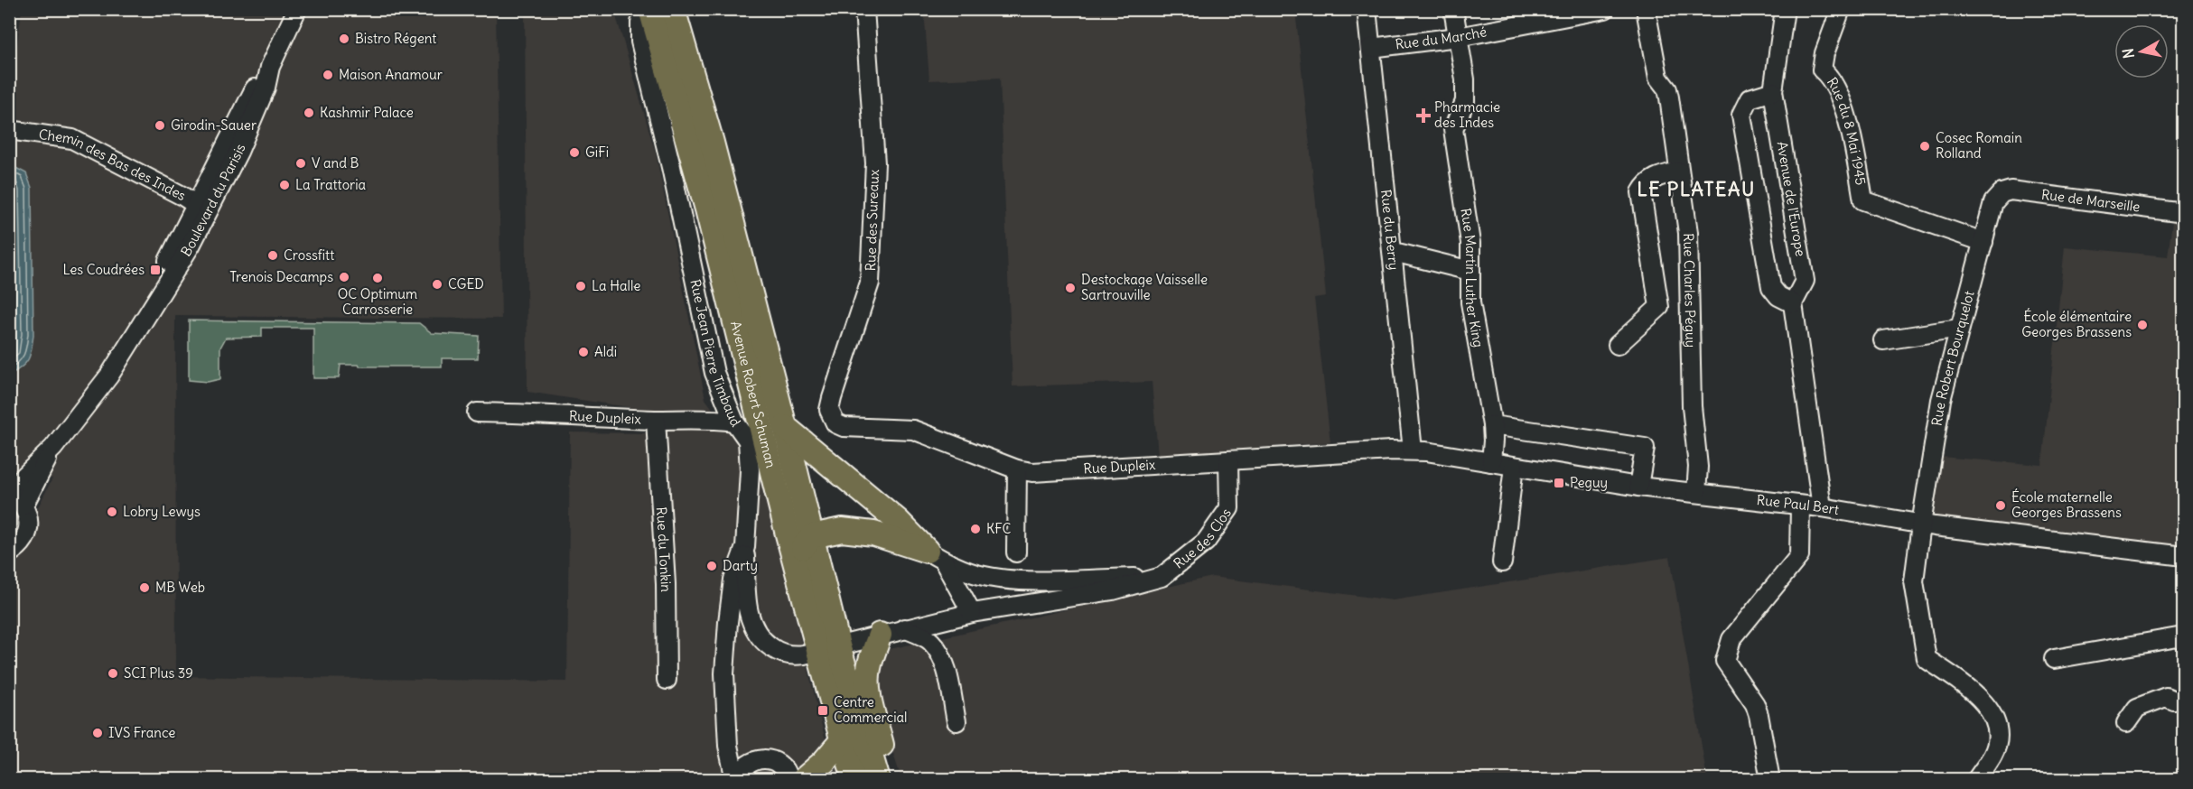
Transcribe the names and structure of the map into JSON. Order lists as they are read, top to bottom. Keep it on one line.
{"streets":{"main road":["Avenue Robert Schuman"],"street":["Rue du Marché","Rue du 8 Mai 1945","Chemin des Bas des Indes","Avenue de l'Europe","Boulevard du Parisis","Rue de Marseille","Rue des Sureaux","Rue du Berry","Rue Martin Luther King","Rue Charles Péguy","Rue Jean Pierre Timbaud","Rue Robert Bourquelot","Rue Dupleix","Rue Paul Bert","Rue des Clos","Rue du Tonkin"]},"crossings":[["Rue du Marché","Rue du Berry"],["Rue du Marché","Rue Martin Luther King"],["Rue du 8 Mai 1945","Rue Robert Bourquelot"],["Chemin des Bas des Indes","Boulevard du Parisis"],["Rue de Marseille","Rue Robert Bourquelot"],["Rue des Sureaux","Rue Dupleix"],["Rue du Berry","Rue Dupleix"],["Rue du Berry","Rue Paul Bert"],["Rue Martin Luther King","Rue Paul Bert"],["Rue Charles Péguy","Rue Paul Bert"],["Rue Jean Pierre Timbaud","Avenue Robert Schuman"],["Rue Jean Pierre Timbaud","Rue Dupleix"],["Rue Robert Bourquelot","Rue Paul Bert"],["Rue Dupleix","Rue Paul Bert"],["Rue Dupleix","Rue des Clos"],["Rue Dupleix","Rue du Tonkin"]],"districts":["LE PLATEAU"],"places":{"other":["Bistro Régent","Maison Anamour","Kashmir Palace","Girodin-Sauer","Cosec Romain Rolland","GiFi","V and B","La Trattoria","Crossfitt","Trenois Decamps","OC Optimum Carrosserie","CGED","La Halle","Destockage Vaisselle Sartrouville","École élémentaire Georges Brassens","Aldi","École maternelle Georges Brassens","Lobry Lewys","KFC","Darty","MB Web","SCI Plus 39","IVS France"],"health":["Pharmacie des Indes"],"transit":["Les Coudrées","Peguy","Centre Commercial"]},"north":"left"}
